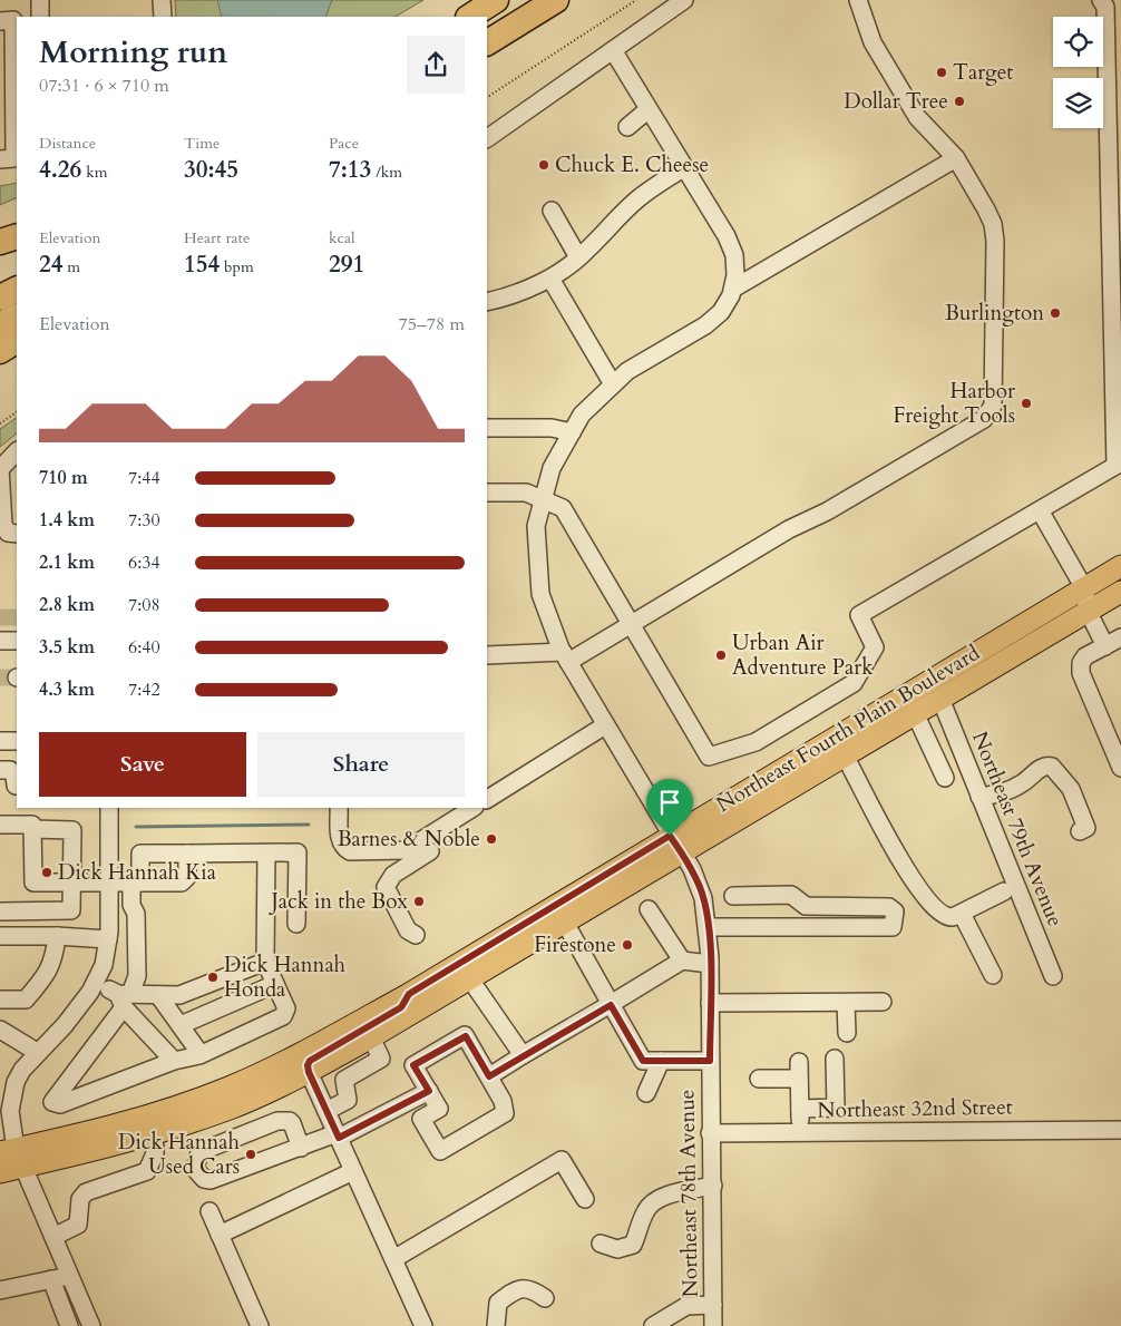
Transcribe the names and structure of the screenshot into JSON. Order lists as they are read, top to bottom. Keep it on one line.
{"streets":{"main road":["Northeast Fourth Plain Boulevard"],"street":["Northeast 79th Avenue","Northeast 32nd Street","Northeast 78th Avenue"]},"crossings":[["Northeast Fourth Plain Boulevard","Northeast 79th Avenue"],["Northeast Fourth Plain Boulevard","Northeast 78th Avenue"],["Northeast 32nd Street","Northeast 78th Avenue"]],"places":["Target","Dollar Tree","Chuck E. Cheese","Burlington","Harbor Freight Tools","Urban Air Adventure Park","Barnes & Noble","Dick Hannah Kia","Jack in the Box","Firestone","Dick Hannah Honda","Dick Hannah Used Cars"],"page":{"heading":["Morning run","07:31 · 6 × 710 m"],"stats":[["Distance","4.26 km"],["Time","30:45"],["Pace","7:13 /km"],["Elevation","24 m"],["Heart rate","154 bpm"],["kcal","291"]],"chart":["Elevation","75–78 m"],"list":[{"name":"710 m","note":"7:44"},{"name":"1.4 km","note":"7:30"},{"name":"2.1 km","note":"6:34"},{"name":"2.8 km","note":"7:08"},{"name":"3.5 km","note":"6:40"},{"name":"4.3 km","note":"7:42"}],"buttons":["Save","Share"]}}
